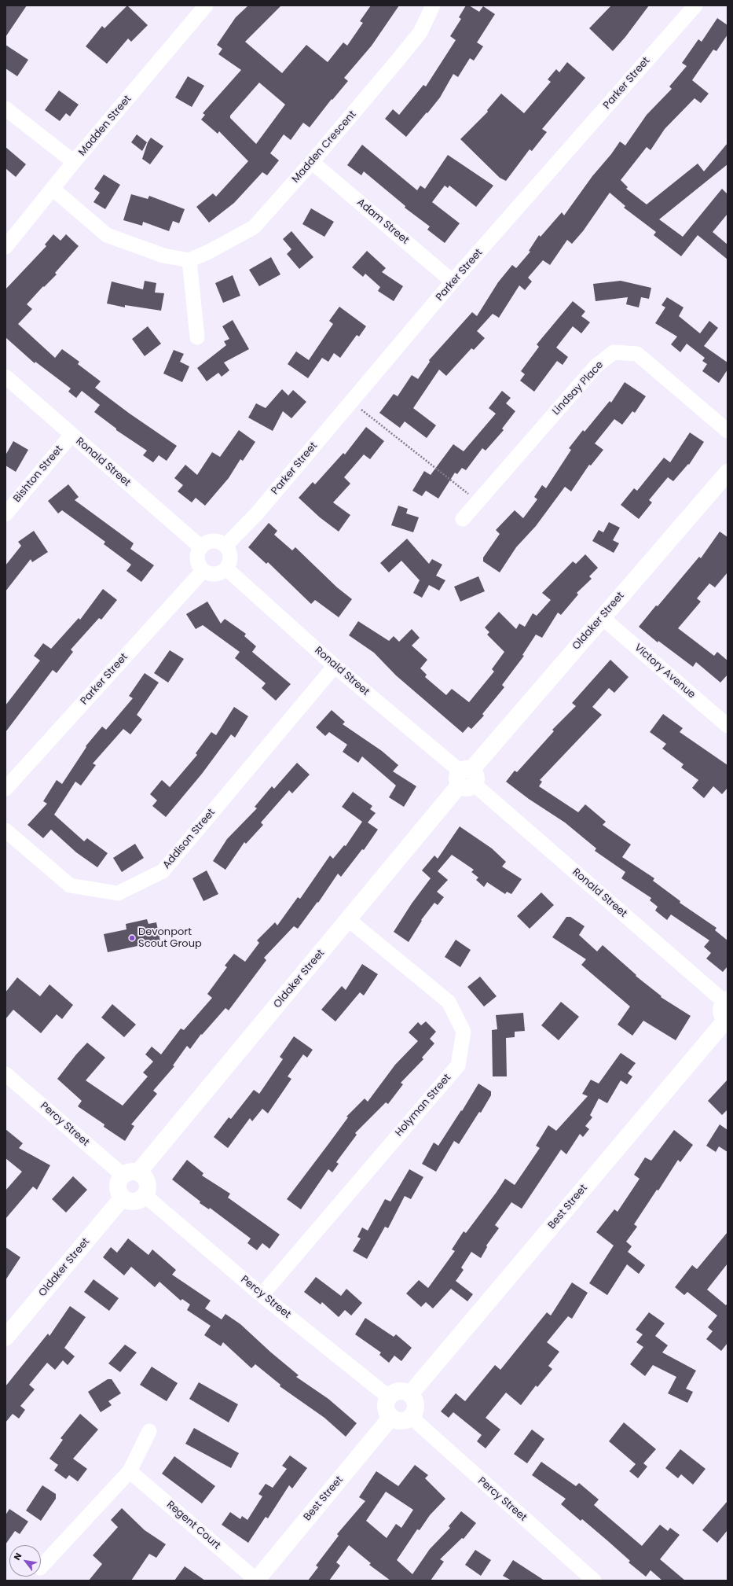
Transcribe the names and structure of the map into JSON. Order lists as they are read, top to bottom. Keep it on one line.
{"streets":{"street":["Parker Street","Madden Street","Madden Crescent","Adam Street","Lindsay Place","Ronald Street","Bishton Street","Oldaker Street","Victory Avenue","Addison Street","Holyman Street","Percy Street","Best Street","Regent Court"]},"crossings":[["Parker Street","Adam Street"],["Parker Street","Ronald Street"],["Madden Crescent","Adam Street"],["Ronald Street","Bishton Street"],["Ronald Street","Oldaker Street"],["Ronald Street","Addison Street"],["Oldaker Street","Victory Avenue"],["Oldaker Street","Holyman Street"],["Oldaker Street","Percy Street"],["Holyman Street","Percy Street"],["Percy Street","Best Street"],["Best Street","Regent Court"]],"places":["Devonport Scout Group"],"north":"top left"}
